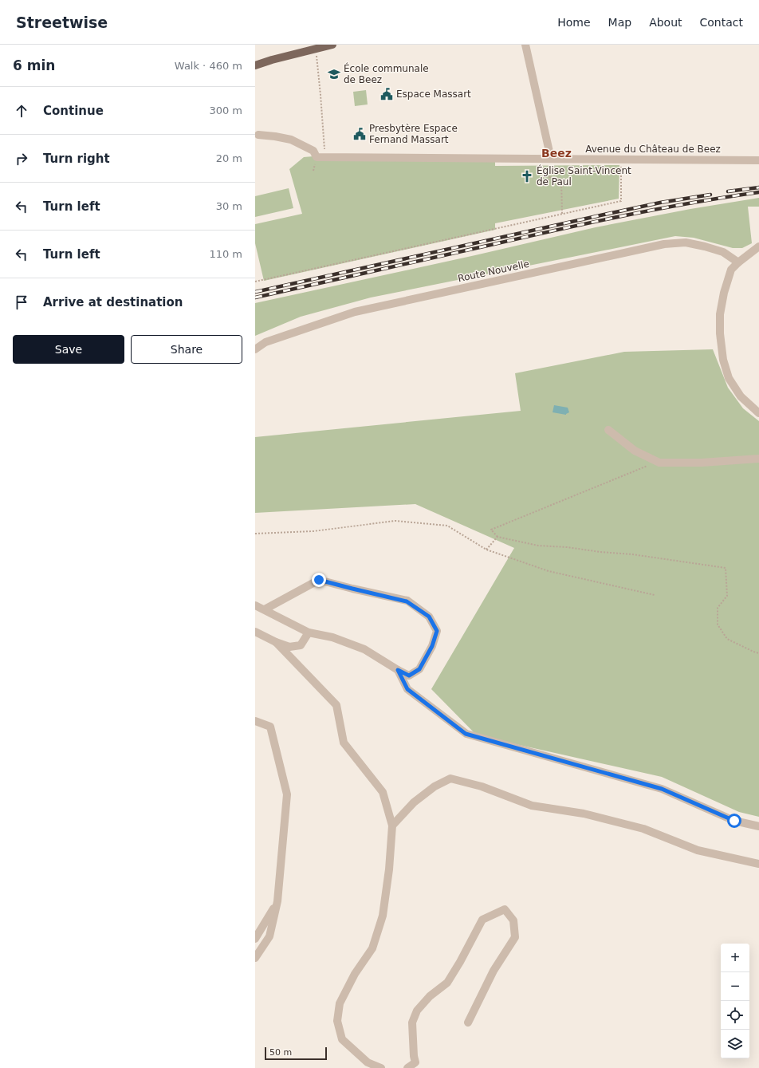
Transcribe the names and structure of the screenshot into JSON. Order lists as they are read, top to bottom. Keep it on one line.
{"streets":{"street":["Avenue du Château de Beez","Route Nouvelle"]},"districts":["Beez"],"places":{"school or university":["École communale de Beez"],"public building":["Espace Massart","Presbytère Espace Fernand Massart"],"church":["Église Saint-Vincent de Paul"]},"scale_bar":"50 m","page":{"header":"Streetwise","nav":["Home","Map","About","Contact"],"heading":["6 min","Walk · 460 m"],"list":[["Continue","300 m"],["Turn right","20 m"],["Turn left","30 m"],["Turn left","110 m"],"Arrive at destination"],"buttons":["Save","Share"],"map_buttons":["+","−"],"scale":"50 m"}}
